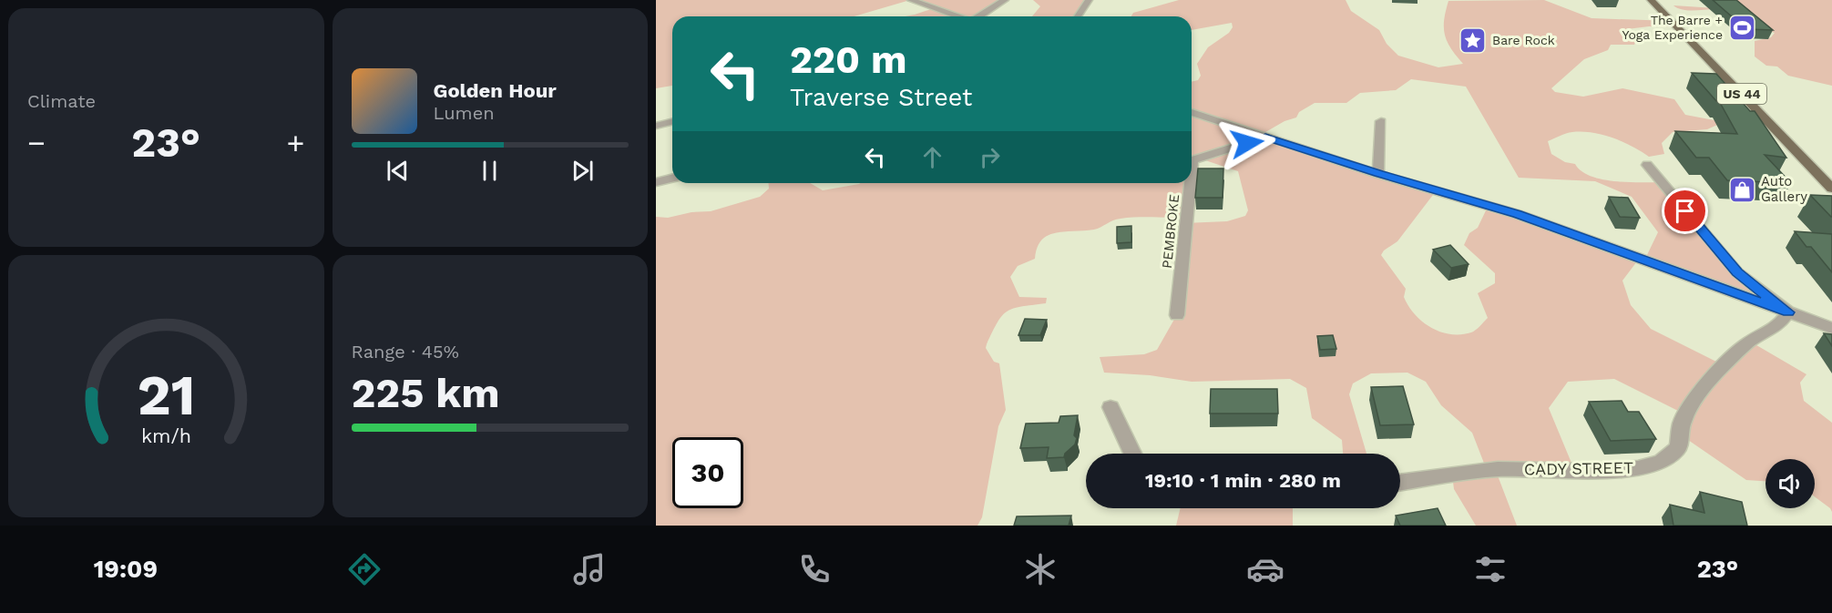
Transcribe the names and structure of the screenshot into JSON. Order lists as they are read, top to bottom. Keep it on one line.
{"streets":{"main road":["US 44"],"street":["PEMBROKE","CADY STREET"]},"places":{"sports":["The Barre + Yoga Experience"],"place":["Bare Rock"],"shop":["Auto Gallery"]},"page":{"tile":["Climate",["Range · 45%","225 km"]],"turn":["220 m","Traverse Street"],"song":["Golden Hour","Lumen"],"heat":["−","23°","+"],"limit":"30","trip":"19:10 · 1 min · 280 m","tabs":["19:09","23°"],"gauge":["21","km/h"]}}
